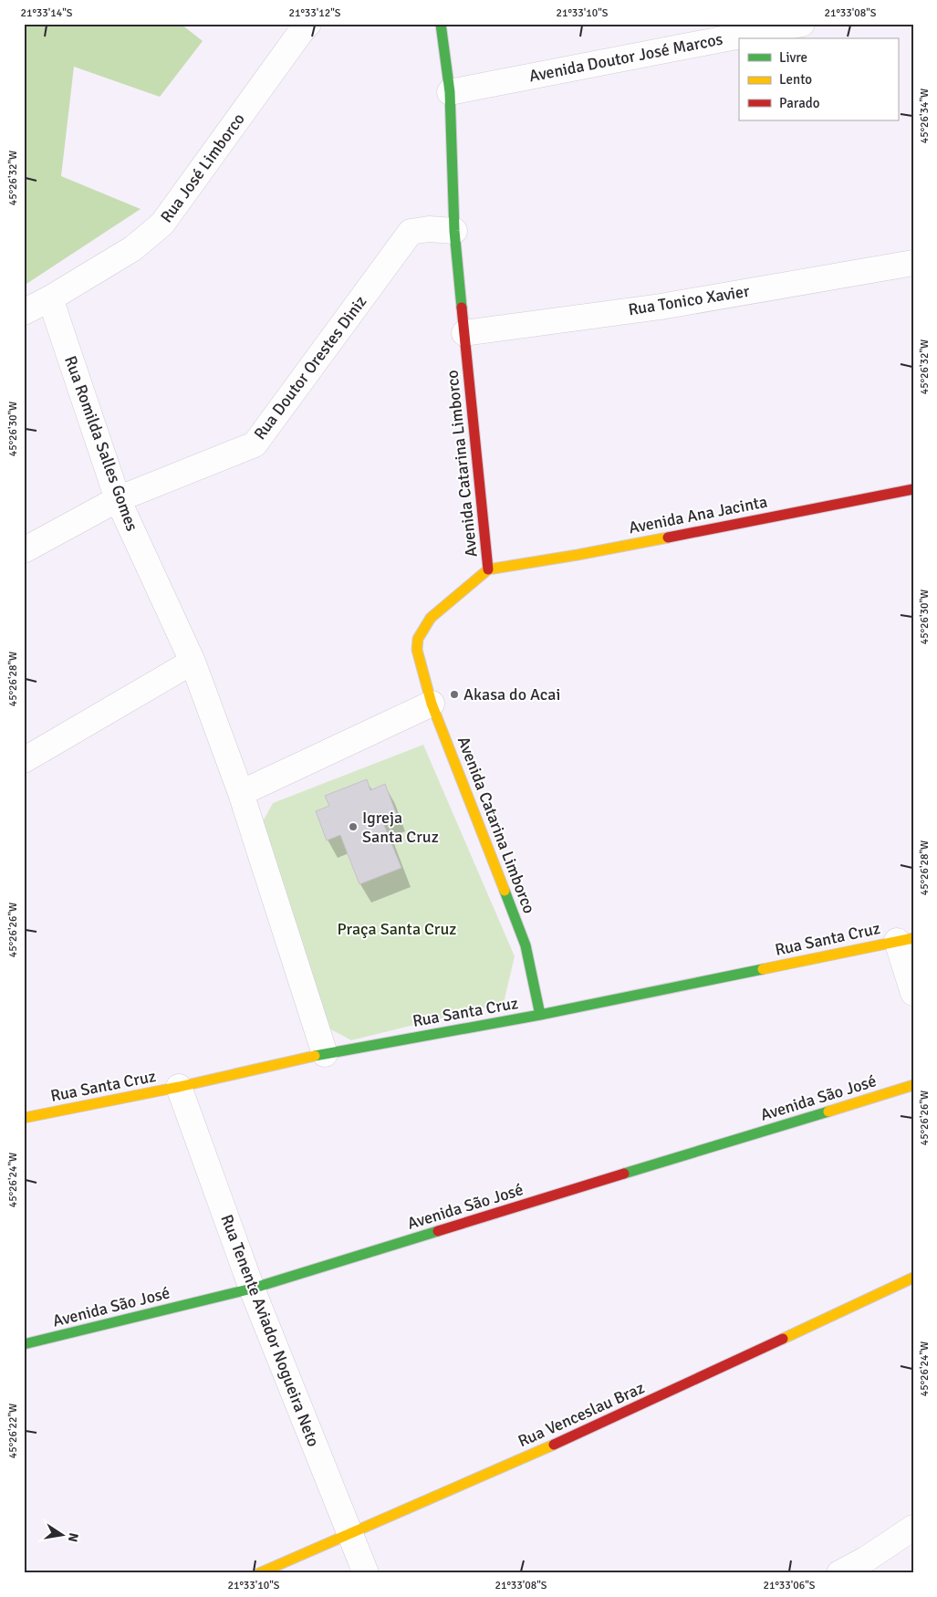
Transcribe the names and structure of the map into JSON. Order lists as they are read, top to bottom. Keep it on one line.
{"streets":{"main road":["Avenida Catarina Limborco","Avenida Ana Jacinta","Rua Santa Cruz","Avenida São José","Rua Venceslau Braz"],"street":["Avenida Doutor José Marcos","Rua José Limborco","Rua Tonico Xavier","Rua Doutor Orestes Diniz","Rua Romilda Salles Gomes","Rua Tenente Aviador Nogueira Neto"]},"crossings":[["Avenida Doutor José Marcos","Avenida Catarina Limborco"],["Rua José Limborco","Rua Romilda Salles Gomes"],["Rua Tonico Xavier","Avenida Catarina Limborco"],["Rua Doutor Orestes Diniz","Rua Romilda Salles Gomes"],["Rua Doutor Orestes Diniz","Avenida Catarina Limborco"],["Avenida Catarina Limborco","Avenida Ana Jacinta"],["Avenida Catarina Limborco","Rua Santa Cruz"],["Rua Santa Cruz","Rua Tenente Aviador Nogueira Neto"],["Avenida São José","Rua Tenente Aviador Nogueira Neto"],["Rua Tenente Aviador Nogueira Neto","Rua Venceslau Braz"]],"parks":["Praça Santa Cruz"],"places":["Akasa do Acai","Igreja Santa Cruz"],"legend":["Livre","Lento","Parado"],"north":"right","coordinates":["21°33'14\"S","21°33'12\"S","21°33'10\"S","21°33'08\"S","45°26'34\"W","45°26'32\"W","45°26'30\"W","45°26'28\"W","45°26'26\"W","45°26'24\"W","45°26'22\"W","21°33'06\"S"]}
